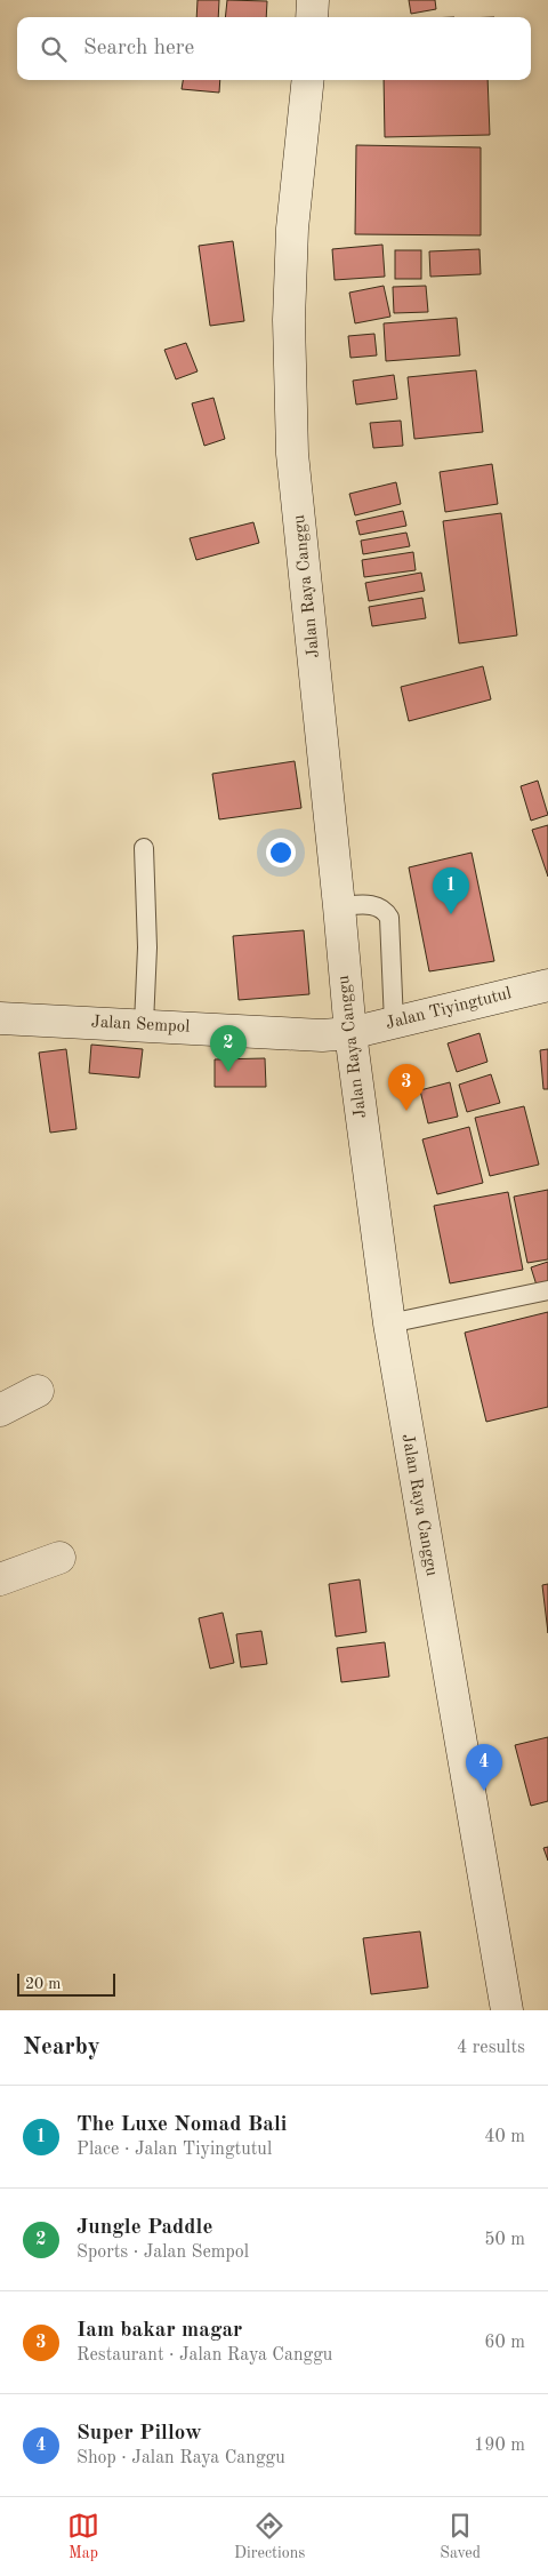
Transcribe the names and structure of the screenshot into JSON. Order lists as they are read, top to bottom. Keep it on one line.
{"streets":{"main road":["Jalan Raya Canggu","Jalan Tiyingtutul","Jalan Sempol"]},"crossings":[["Jalan Raya Canggu","Jalan Tiyingtutul"],["Jalan Raya Canggu","Jalan Sempol"],["Jalan Tiyingtutul","Jalan Sempol"]],"scale_bar":"20 m","page":{"search":"Search here","pins":["1","2","3","4"],"scale":"20 m","heading":["Nearby","4 results"],"list":[{"mark":"1","name":"The Luxe Nomad Bali","note":"Place · Jalan Tiyingtutul","value":"40 m"},{"mark":"2","name":"Jungle Paddle","note":"Sports · Jalan Sempol","value":"50 m"},{"mark":"3","name":"Iam bakar magar","note":"Restaurant · Jalan Raya Canggu","value":"60 m"},{"mark":"4","name":"Super Pillow","note":"Shop · Jalan Raya Canggu","value":"190 m"}],"nav":["Map","Directions","Saved"]}}
